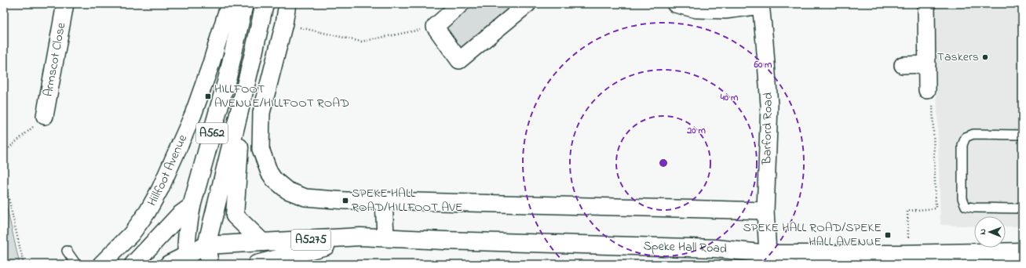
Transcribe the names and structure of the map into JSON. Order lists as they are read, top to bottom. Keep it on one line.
{"streets":{"highway":["A562","A5275","Speke Hall Road"],"street":["Armscot Close","Barford Road","Hillfoot Avenue"]},"crossings":[["Barford Road","Speke Hall Road"],["A562","Speke Hall Road"]],"places":{"other":["Taskers"],"transit":["HILLFOOT AVENUE/HILLFOOT ROAD","SPEKE HALL ROAD/HILLFOOT AVE","SPEKE HALL ROAD/SPEKE HALL AVENUE"]},"north":"left","rings":["60 m","40 m","20 m"]}
